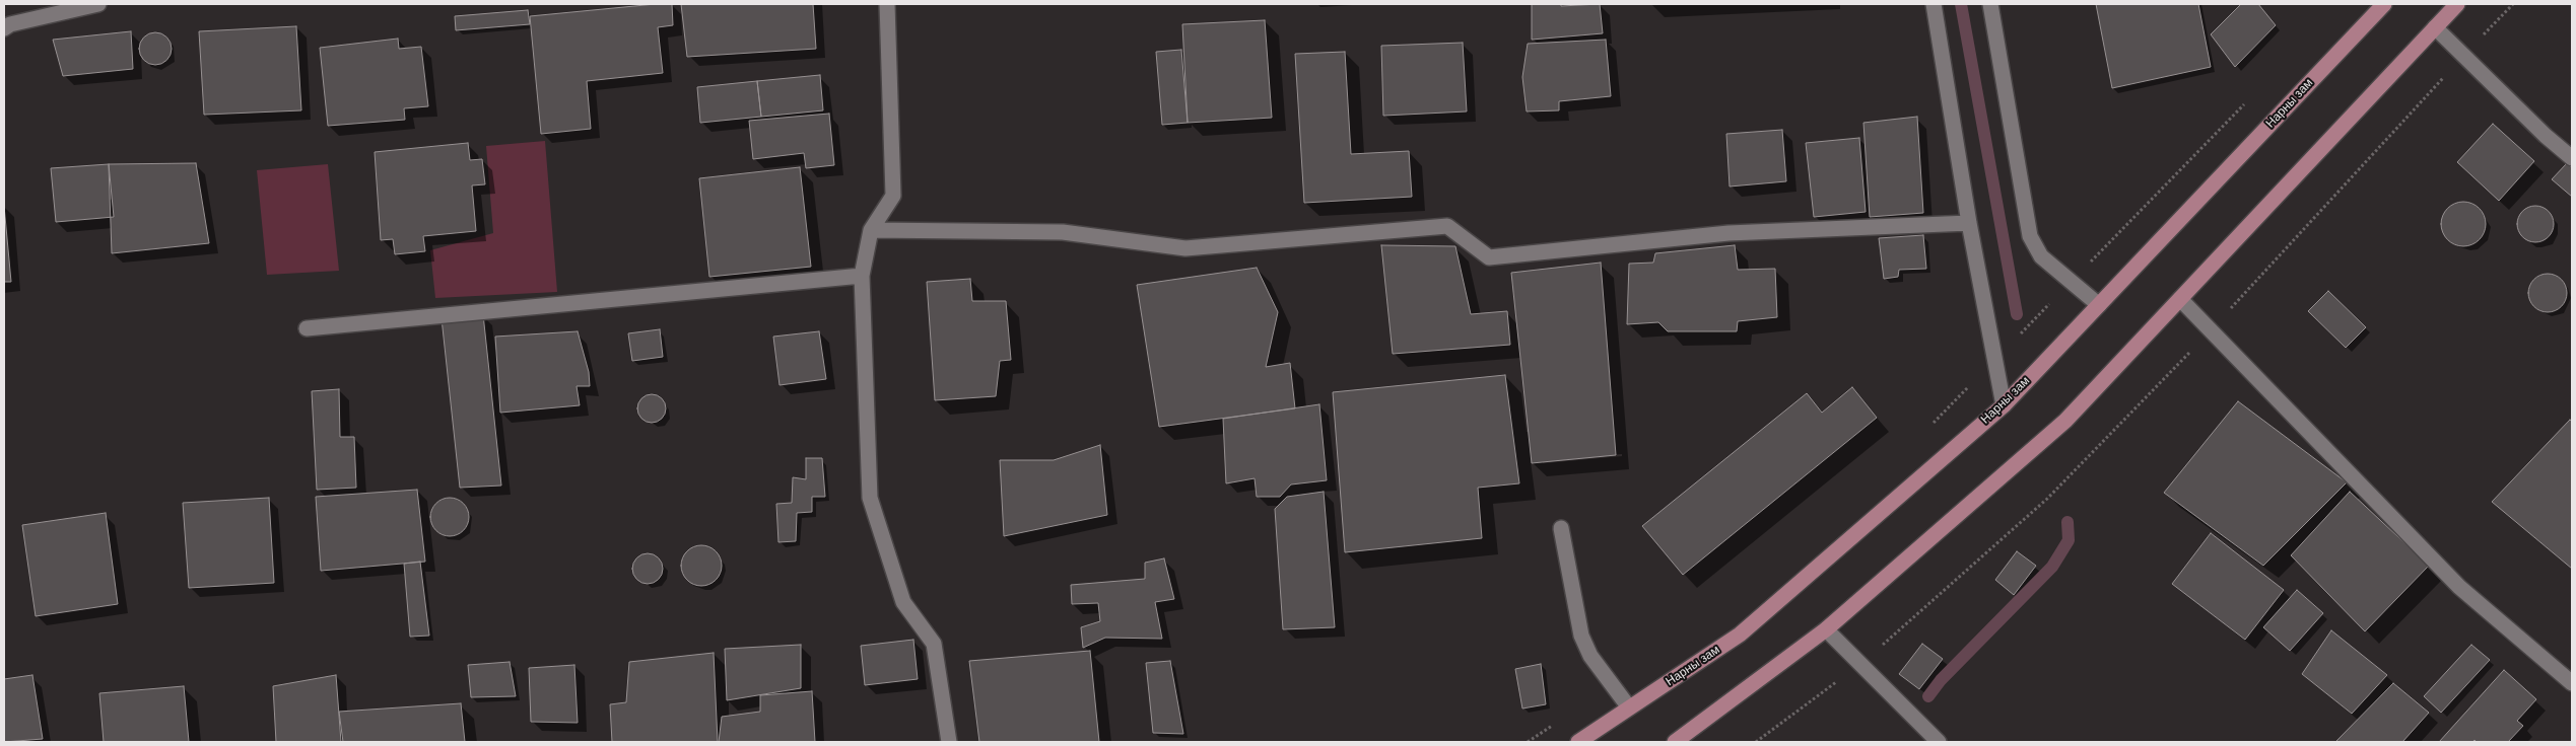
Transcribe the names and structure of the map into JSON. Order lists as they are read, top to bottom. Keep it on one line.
{"streets":{"main road":["Нарны зам"]}}
